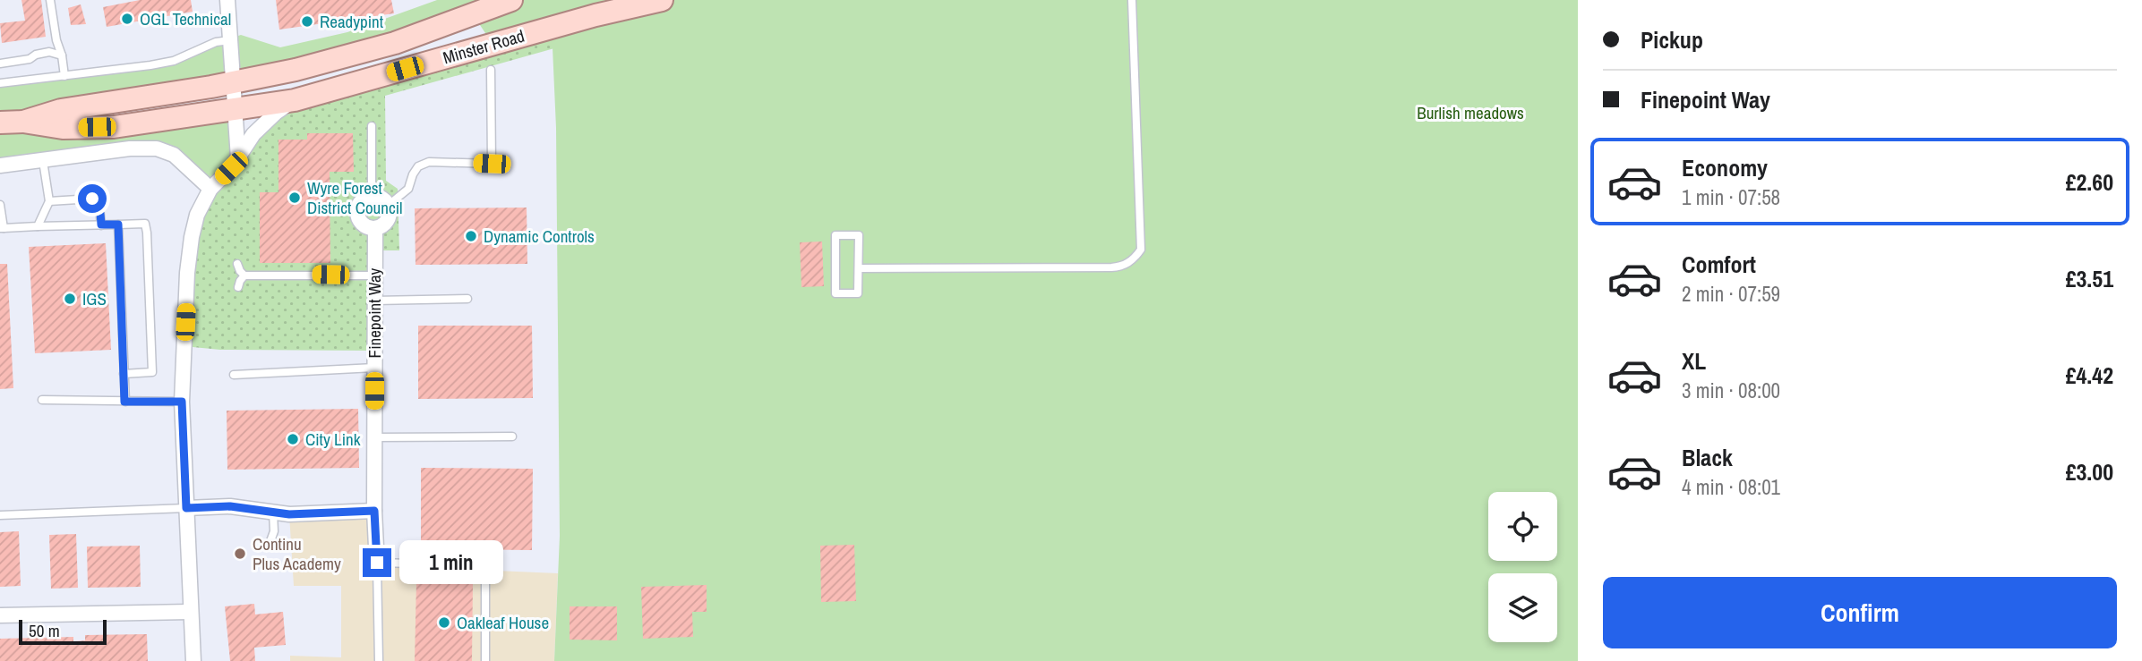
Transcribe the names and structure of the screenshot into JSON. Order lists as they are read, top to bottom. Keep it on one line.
{"streets":{"main road":["Minster Road"],"street":["Finepoint Way"]},"parks":["Burlish meadows"],"places":["OGL Technical","Readypint","Wyre Forest District Council","Dynamic Controls","IGS","City Link","Continu Plus Academy","Oakleaf House"],"scale_bar":"50 m","page":{"banner":["Pickup","Finepoint Way"],"list":[{"name":"Economy","note":"1 min · 07:58","value":"£2.60"},{"name":"Comfort","note":"2 min · 07:59","value":"£3.51"},{"name":"XL","note":"3 min · 08:00","value":"£4.42"},{"name":"Black","note":"4 min · 08:01","value":"£3.00"}],"bubble":"1 min","buttons":"Confirm","scale":"50 m"}}
